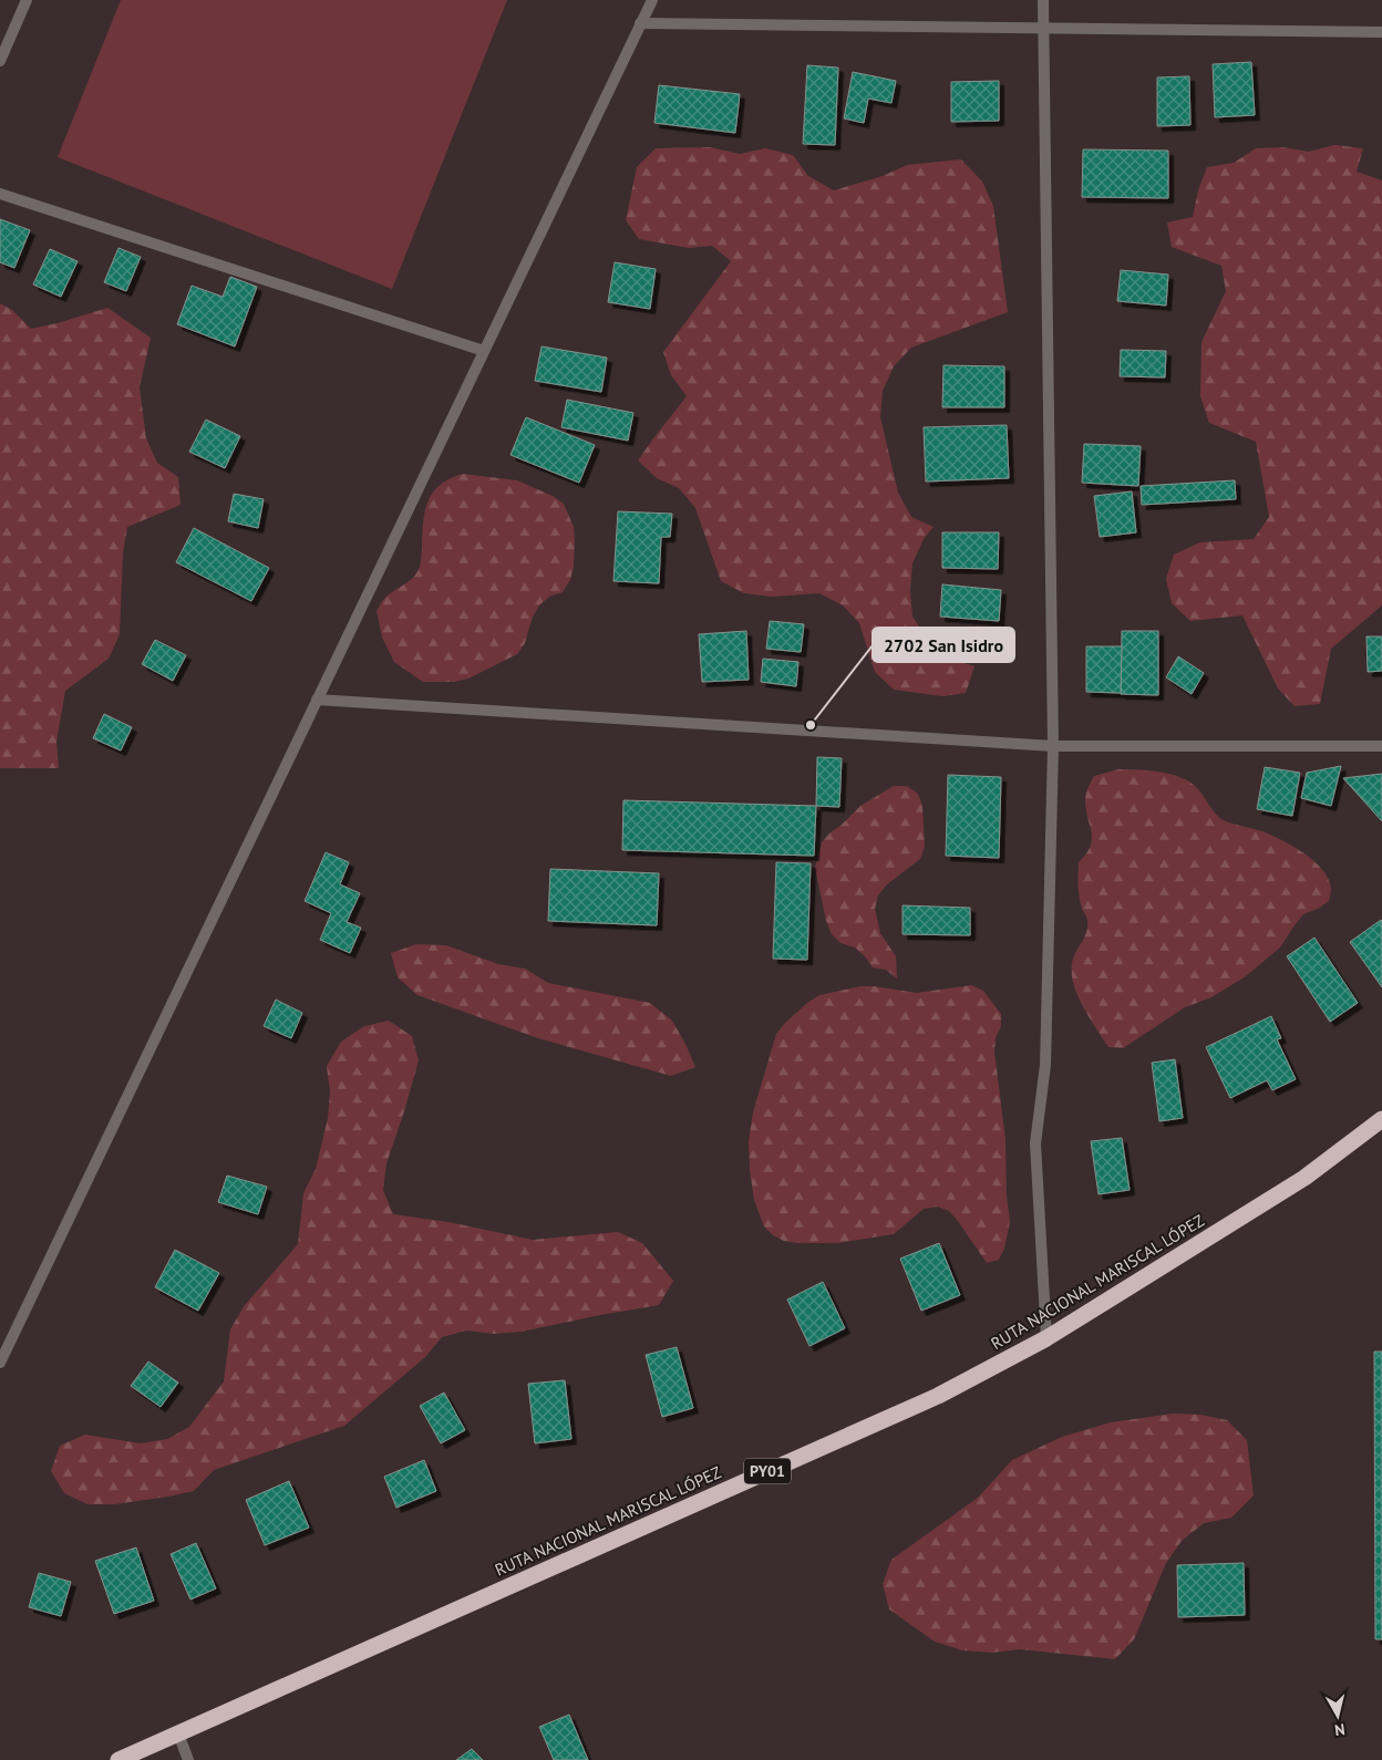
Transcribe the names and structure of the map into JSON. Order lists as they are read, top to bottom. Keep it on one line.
{"streets":{"highway":["RUTA NACIONAL MARISCAL LÓPEZ","PY01"]},"places":["2702 San Isidro"],"north":"bottom"}
